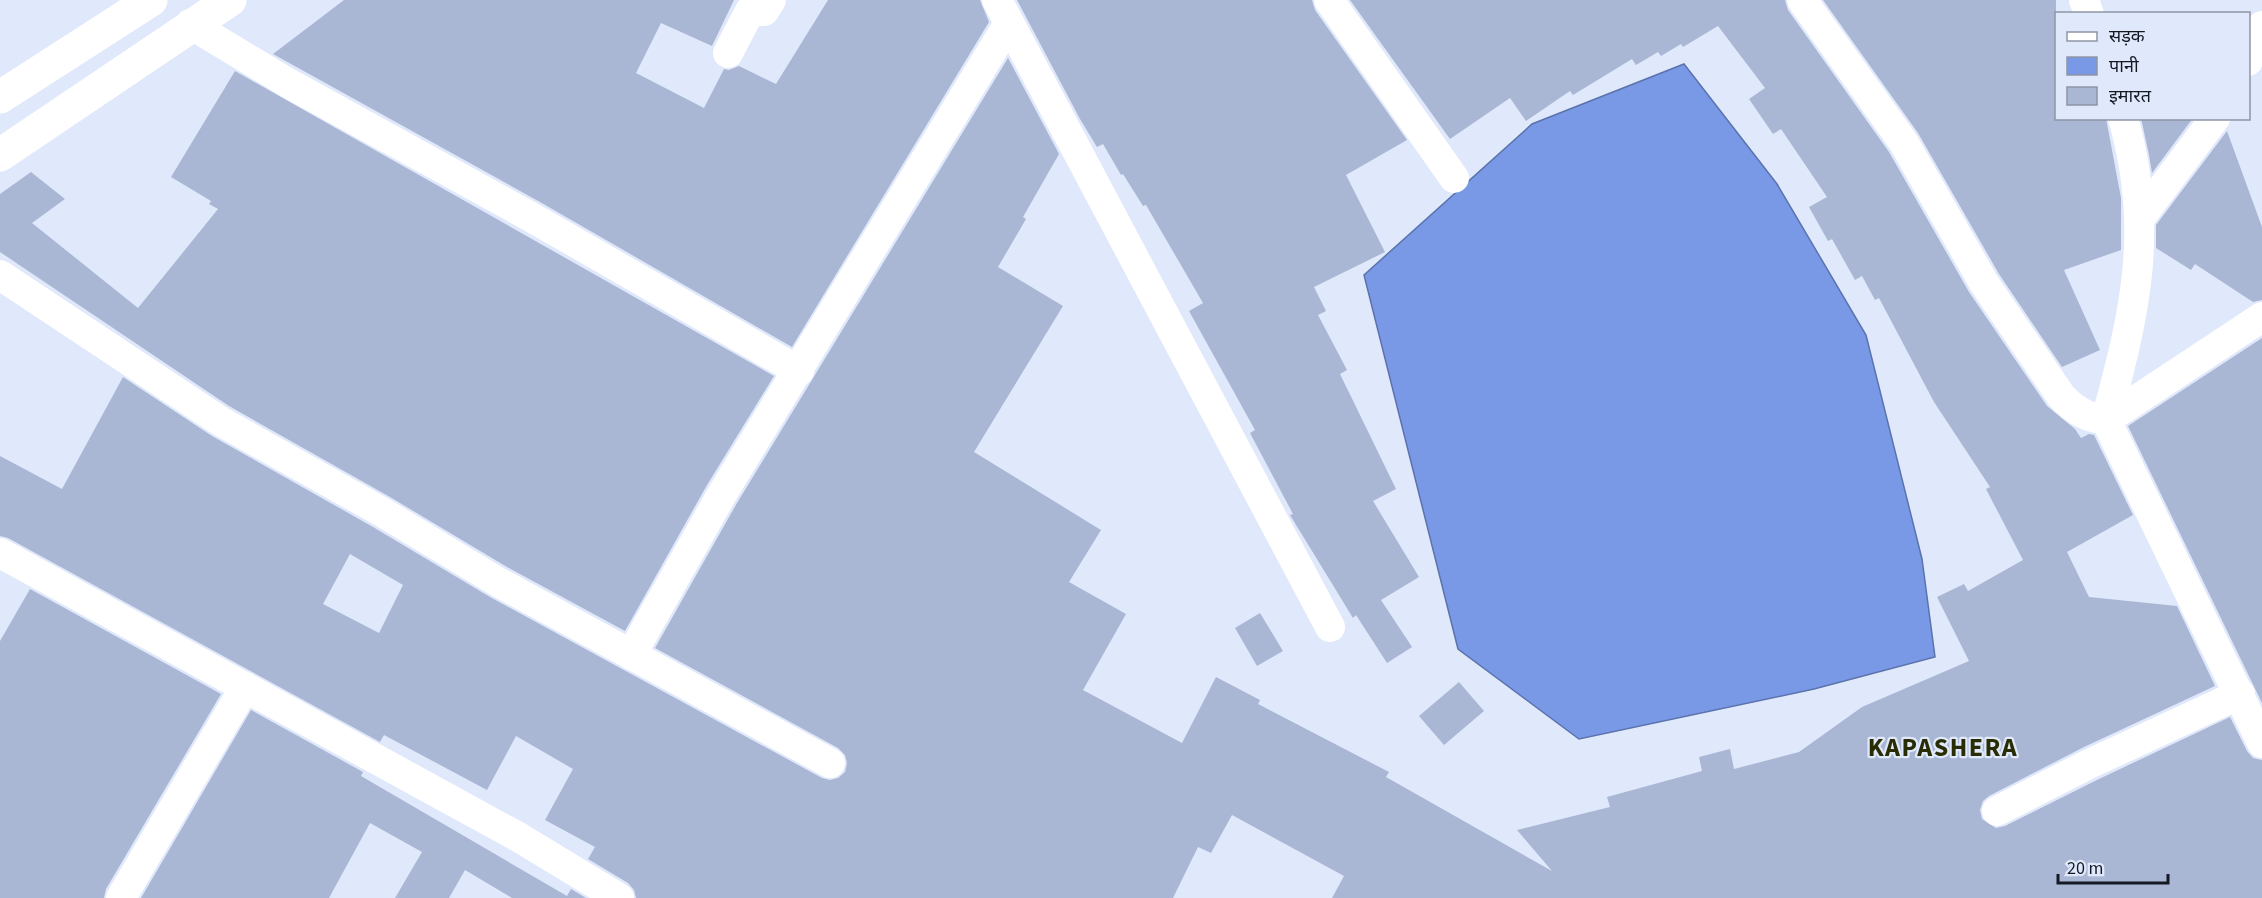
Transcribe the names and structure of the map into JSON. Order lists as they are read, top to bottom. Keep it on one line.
{"districts":["KAPASHERA"],"legend":["सड़क","पानी","इमारत"],"scale_bar":"20 m"}
